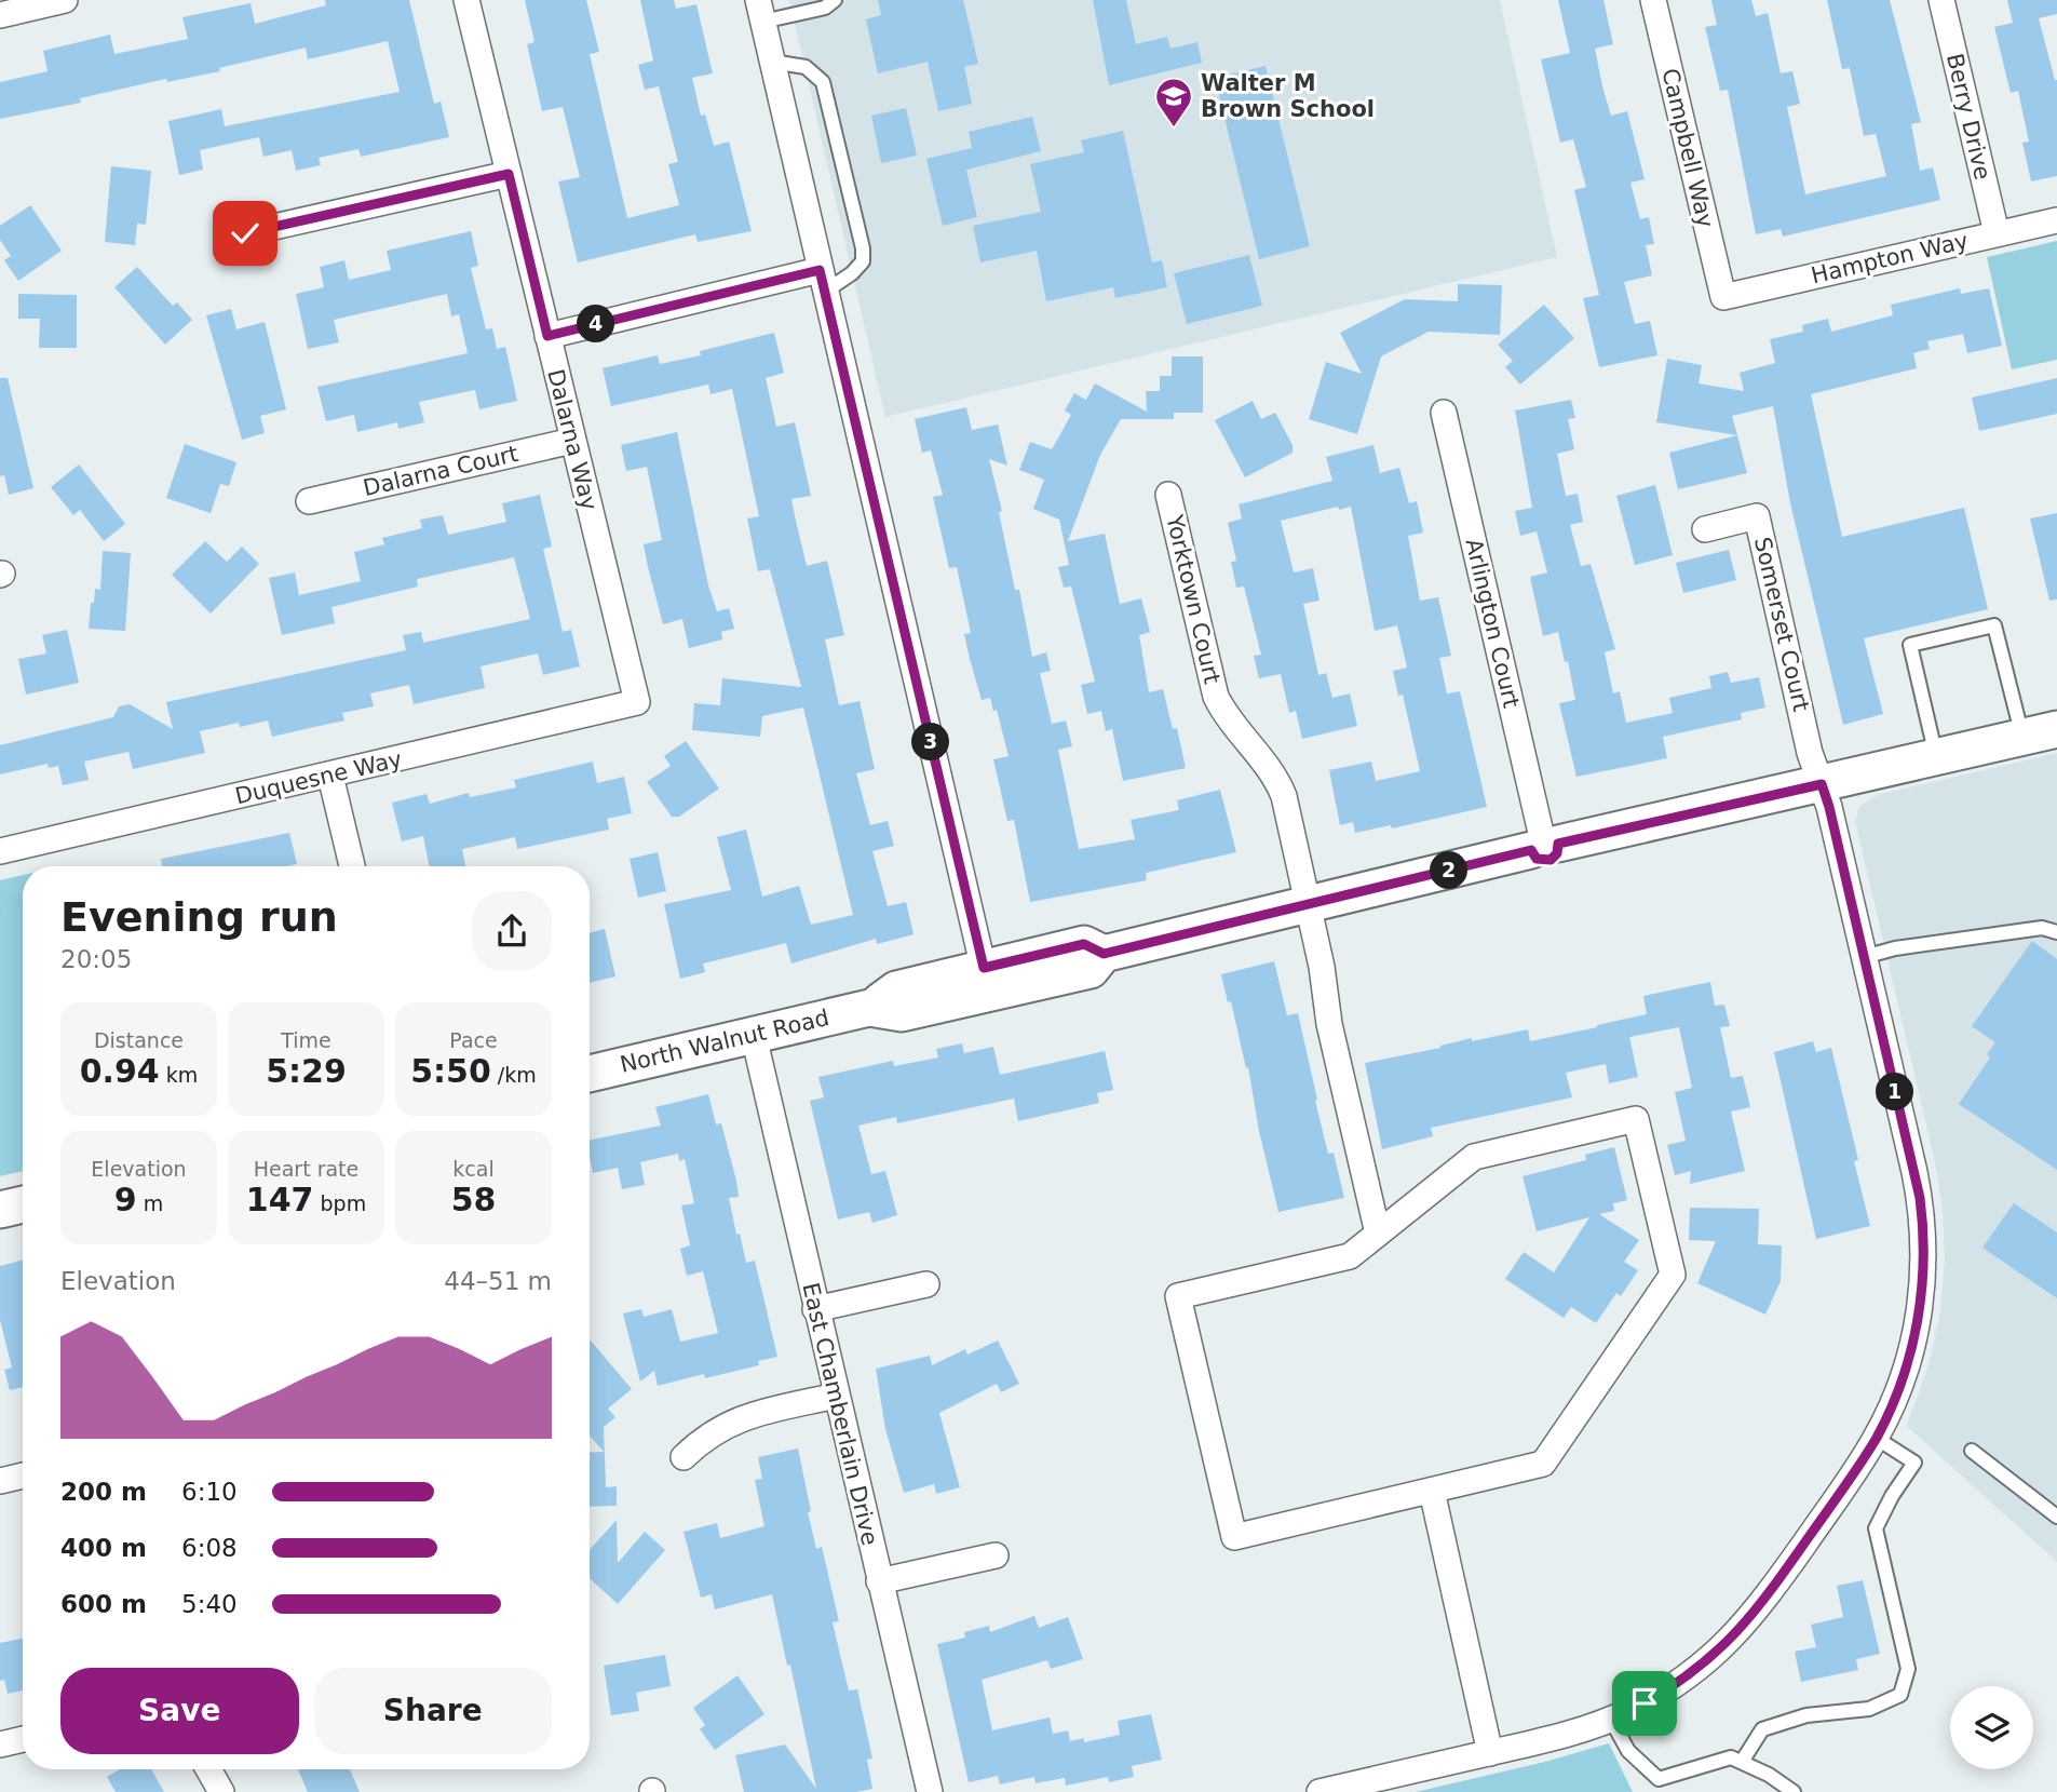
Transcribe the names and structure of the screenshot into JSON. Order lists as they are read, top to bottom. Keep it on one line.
{"streets":{"street":["Berry Drive","Campbell Way","Hampton Way","Dalarna Way","Dalarna Court","Yorktown Court","Arlington Court","Somerset Court","Duquesne Way","North Walnut Road","East Chamberlain Drive"]},"crossings":[["Berry Drive","Hampton Way"],["Campbell Way","Hampton Way"],["Dalarna Way","Dalarna Court"],["Dalarna Way","Duquesne Way"],["Yorktown Court","North Walnut Road"],["Arlington Court","North Walnut Road"],["Somerset Court","North Walnut Road"],["North Walnut Road","East Chamberlain Drive"]],"places":{"school or university":["Walter M Brown School"]},"page":{"pins":["4","3","2","1"],"heading":["Evening run","20:05"],"stats":[["Distance","0.94 km"],["Time","5:29"],["Pace","5:50 /km"],["Elevation","9 m"],["Heart rate","147 bpm"],["kcal","58"]],"chart":["Elevation","44–51 m"],"list":[{"name":"200 m","note":"6:10"},{"name":"400 m","note":"6:08"},{"name":"600 m","note":"5:40"}],"buttons":["Save","Share"]}}
